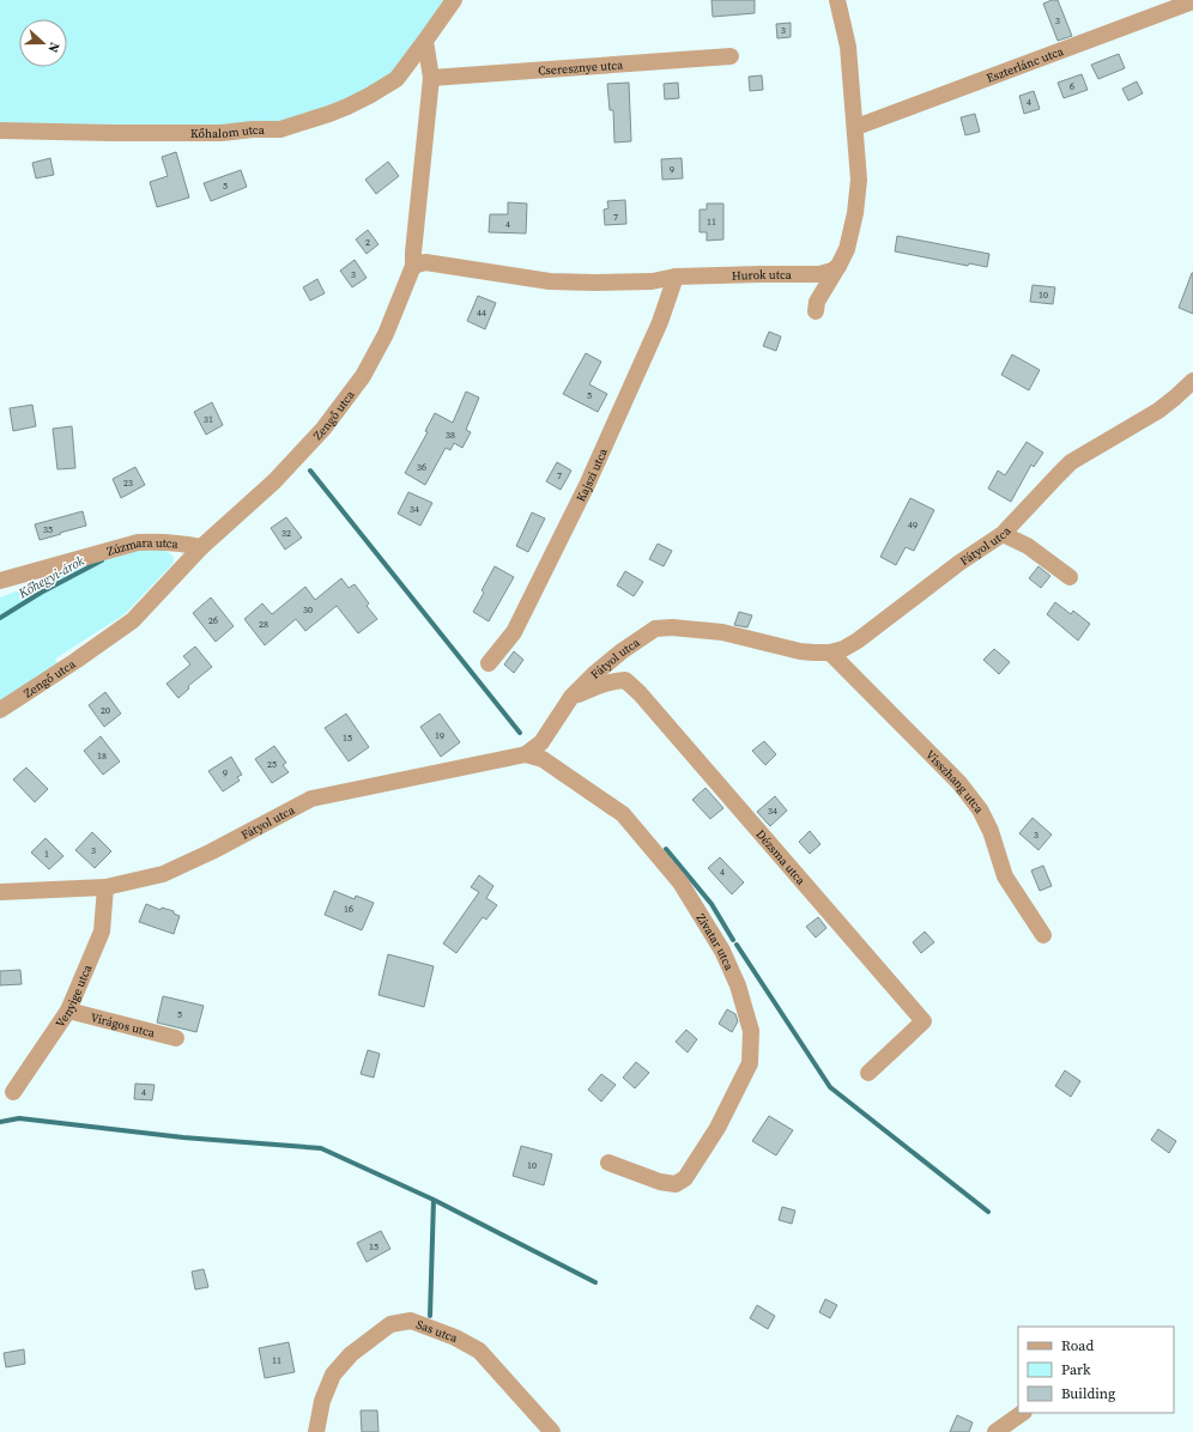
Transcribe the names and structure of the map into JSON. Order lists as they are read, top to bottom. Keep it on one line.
{"streets":{"street":["Eszterlánc utca","Cseresznye utca","Kőhalom utca","Hurok utca","Zengő utca","Kajszi utca","Fátyol utca","Zúzmara utca","Visszhang utca","Dézsma utca","Zivatar utca","Venyige utca","Virágos utca","Sas utca"]},"crossings":[["Cseresznye utca","Zengő utca"],["Kőhalom utca","Zengő utca"],["Hurok utca","Zengő utca"],["Hurok utca","Kajszi utca"],["Zengő utca","Zúzmara utca"],["Fátyol utca","Visszhang utca"],["Fátyol utca","Dézsma utca"],["Fátyol utca","Zivatar utca"],["Fátyol utca","Venyige utca"],["Venyige utca","Virágos utca"]],"water":["Kőhegyi-árok"],"house_numbers":["3","3","6","4","9","5","7","11","4","2","3","10","44","5","31","38","36","7","23","34","49","35","32","30","26","28","20","19","15","18","25","9","34","3","3","1","4","16","5","4","10","15","11"],"legend":["Road","Park","Building"],"north":"right"}
